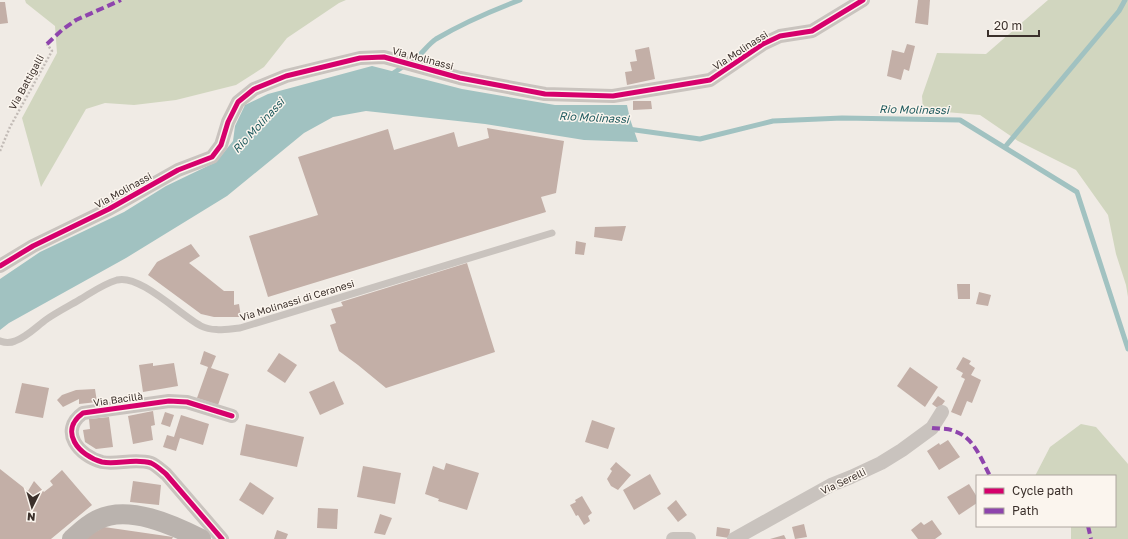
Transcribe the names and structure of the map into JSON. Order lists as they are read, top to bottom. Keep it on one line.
{"streets":{"street":["Via Molinassi","Via Bacillà","Via Serelli"],"lane":["Via Molinassi di Ceranesi"],"path":["Via Battigalli"]},"water":["Rio Molinassi"],"legend":["Cycle path","Path"],"scale_bar":"20 m","north":"bottom"}
